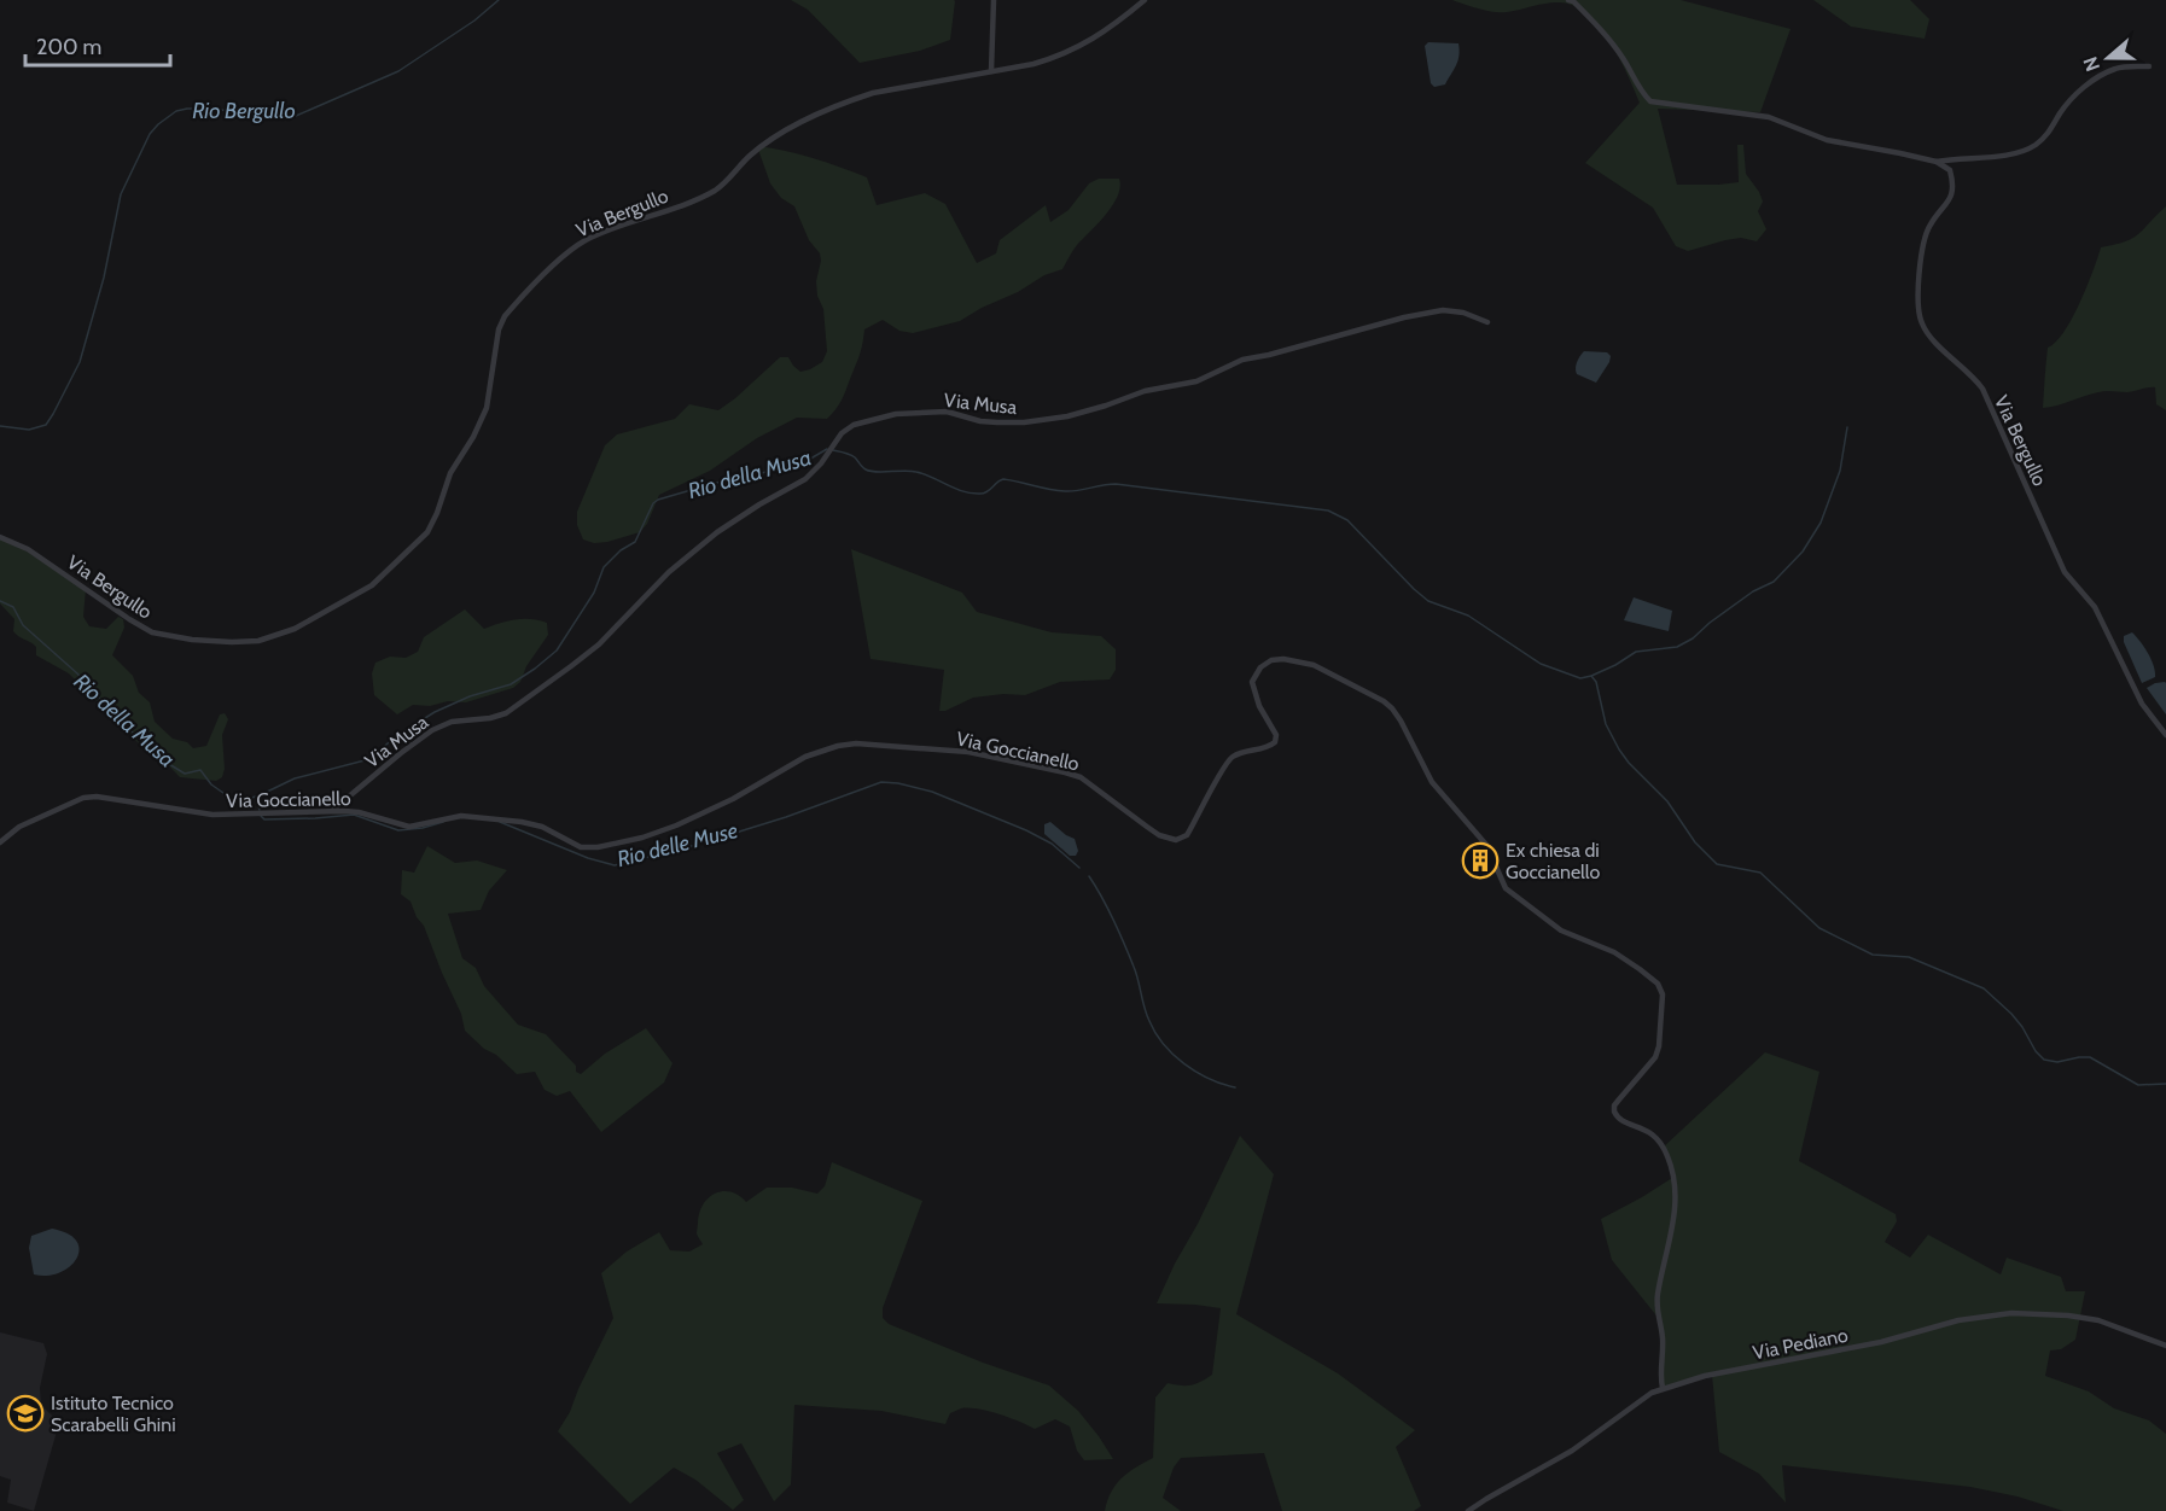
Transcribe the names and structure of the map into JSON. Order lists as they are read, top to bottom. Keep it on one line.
{"streets":{"street":["Via Bergullo","Via Musa","Via Goccianello","Via Pediano"]},"crossings":[["Via Musa","Via Goccianello"],["Via Goccianello","Via Pediano"]],"water":["Rio Bergullo","Rio della Musa","Rio delle Muse"],"places":{"building":["Ex chiesa di Goccianello"],"school or university":["Istituto Tecnico Scarabelli Ghini"]},"scale_bar":"200 m","north":"left"}
